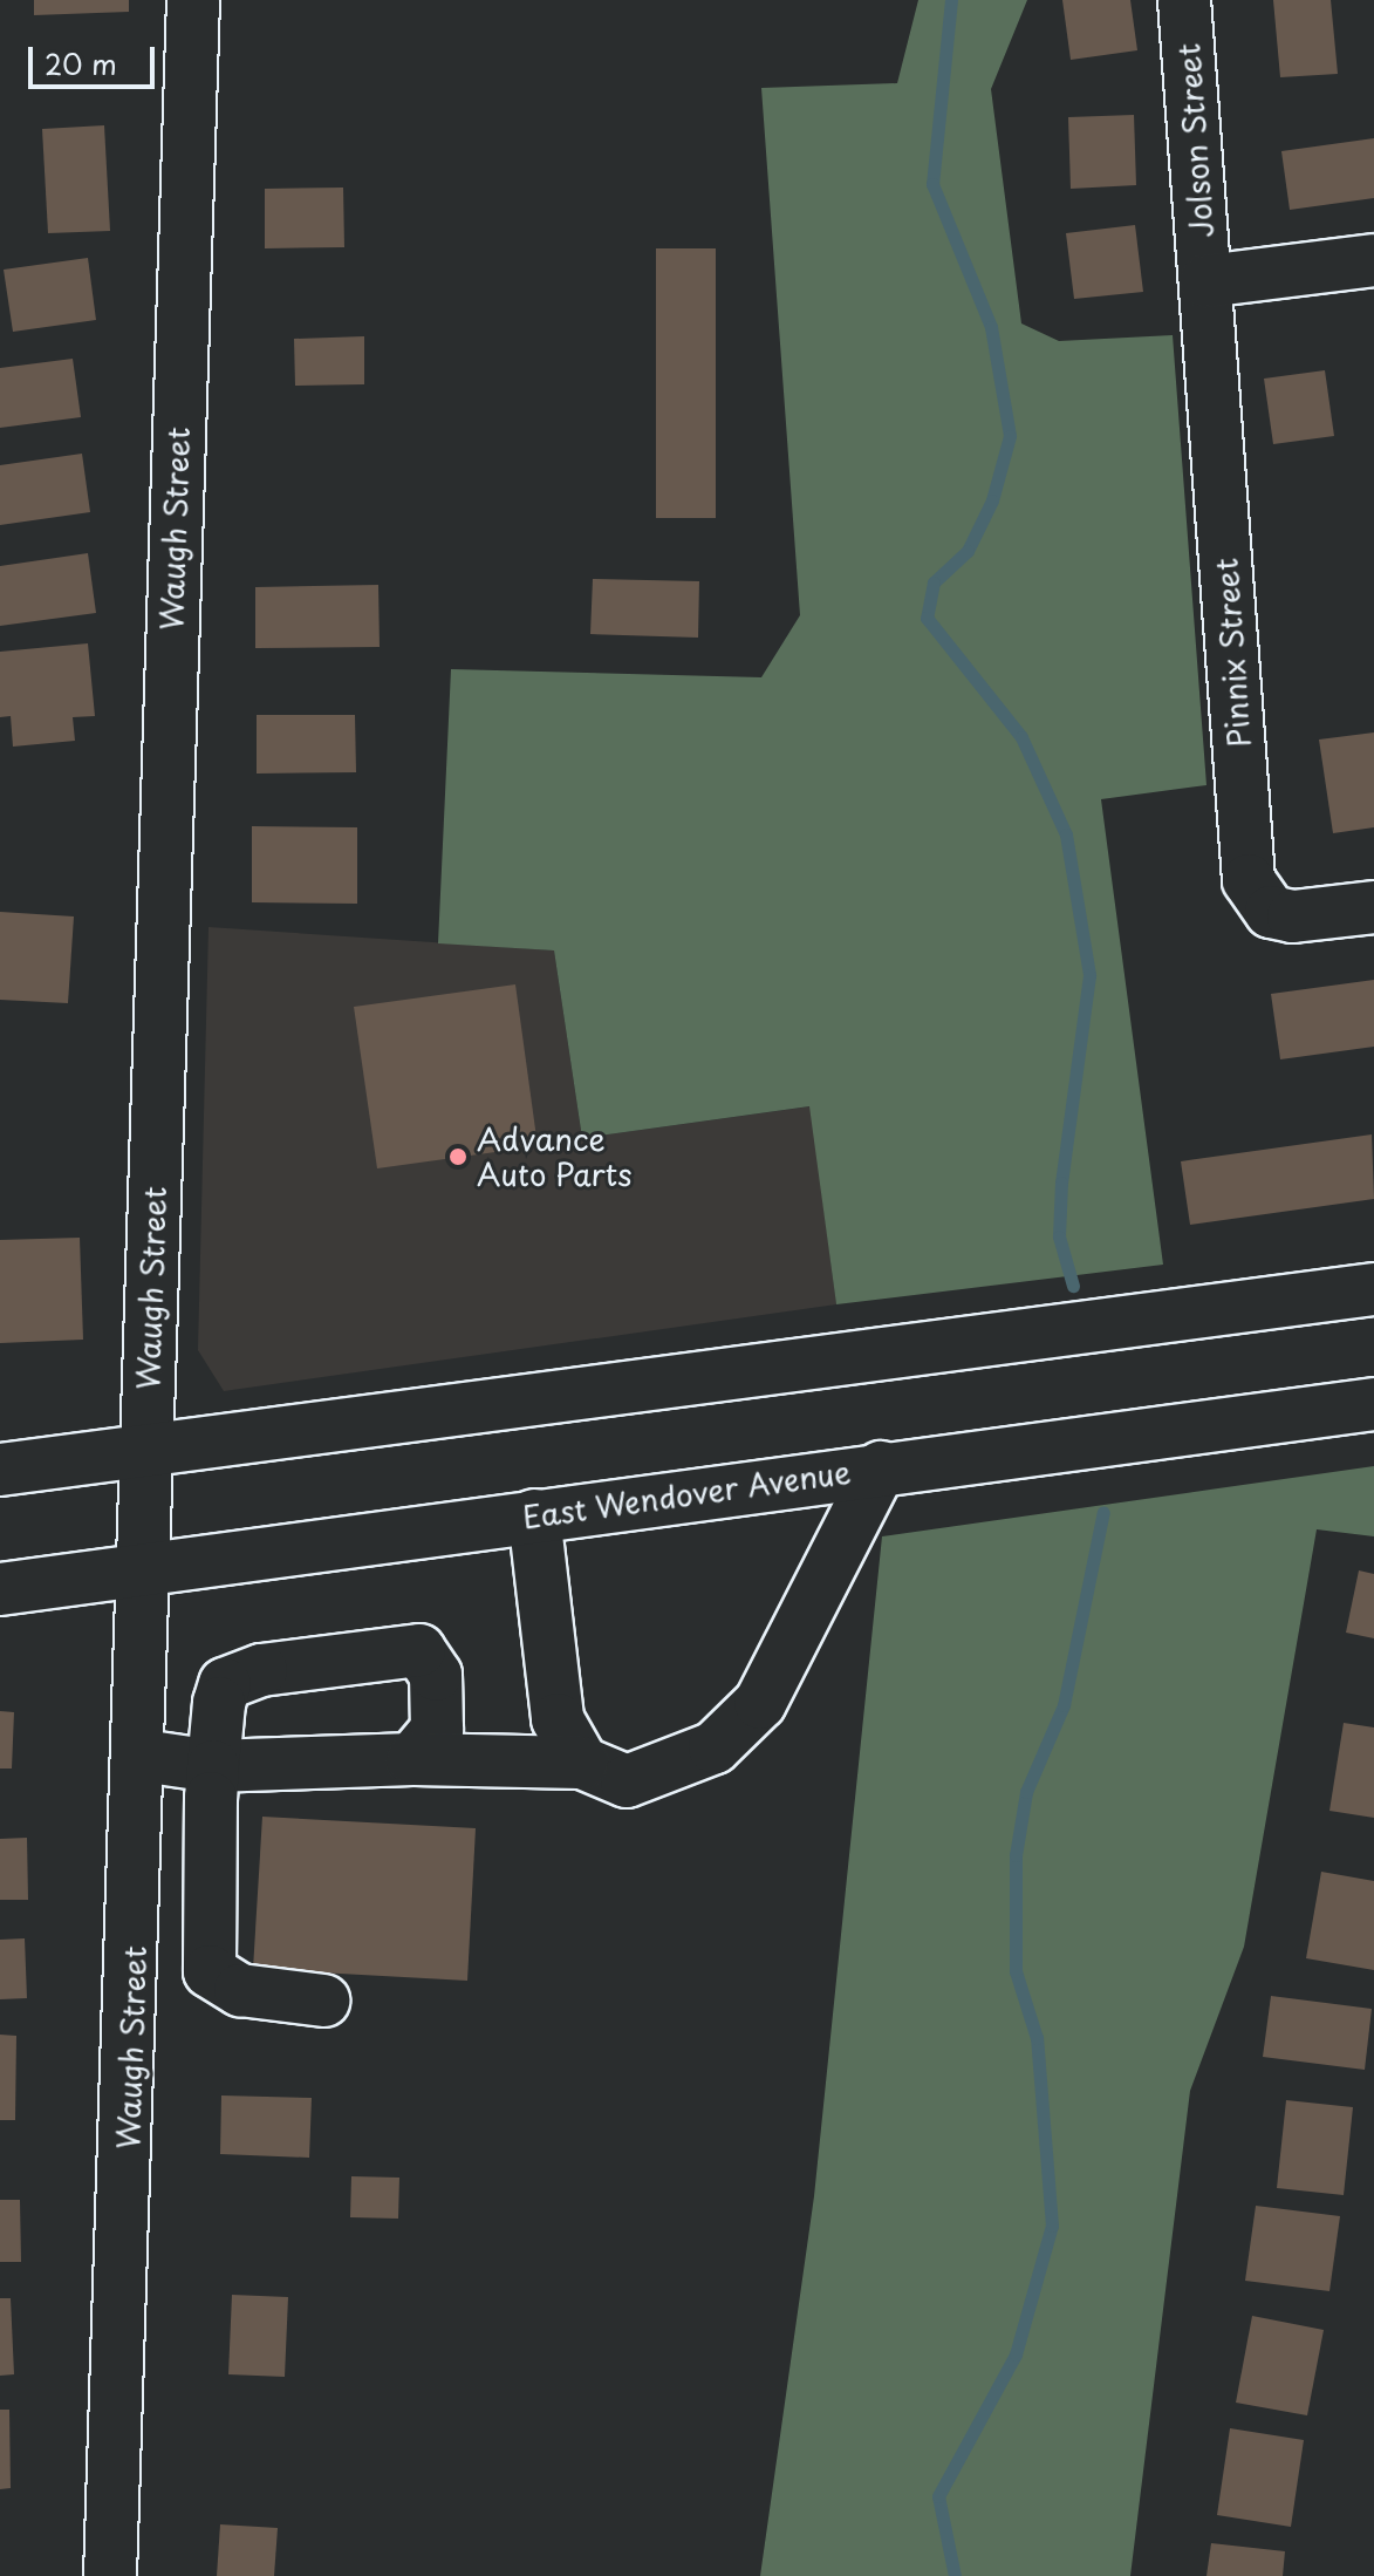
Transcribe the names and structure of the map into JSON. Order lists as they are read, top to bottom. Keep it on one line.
{"streets":{"main road":["Jolson Street","Waugh Street","Pinnix Street","East Wendover Avenue"]},"crossings":[["Jolson Street","Pinnix Street"],["Waugh Street","East Wendover Avenue"]],"places":["Advance Auto Parts"],"scale_bar":"20 m"}
